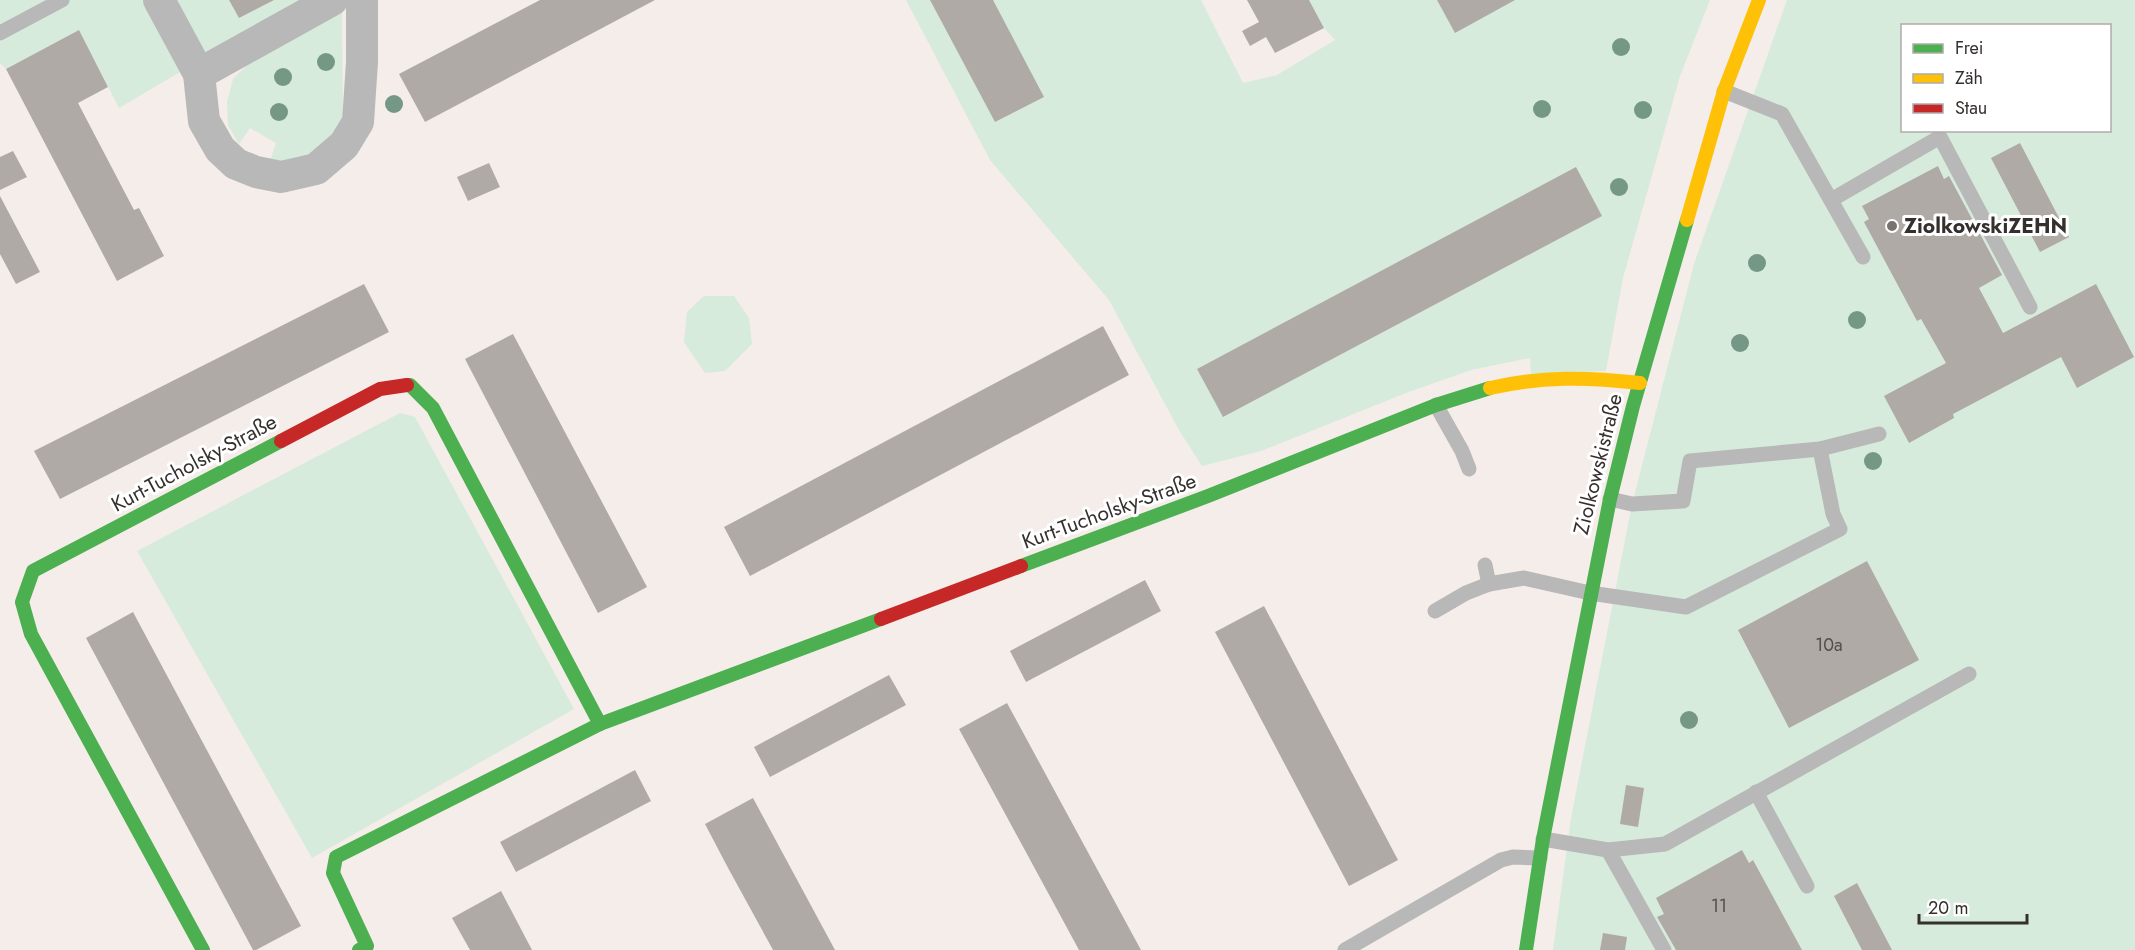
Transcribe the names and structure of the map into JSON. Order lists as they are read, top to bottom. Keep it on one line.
{"streets":{"street":["Kurt-Tucholsky-Straße","Ziolkowskistraße"]},"crossings":[["Kurt-Tucholsky-Straße","Ziolkowskistraße"]],"places":["ZiolkowskiZEHN"],"house_numbers":["10a","11"],"legend":["Frei","Zäh","Stau"],"scale_bar":"20 m"}
